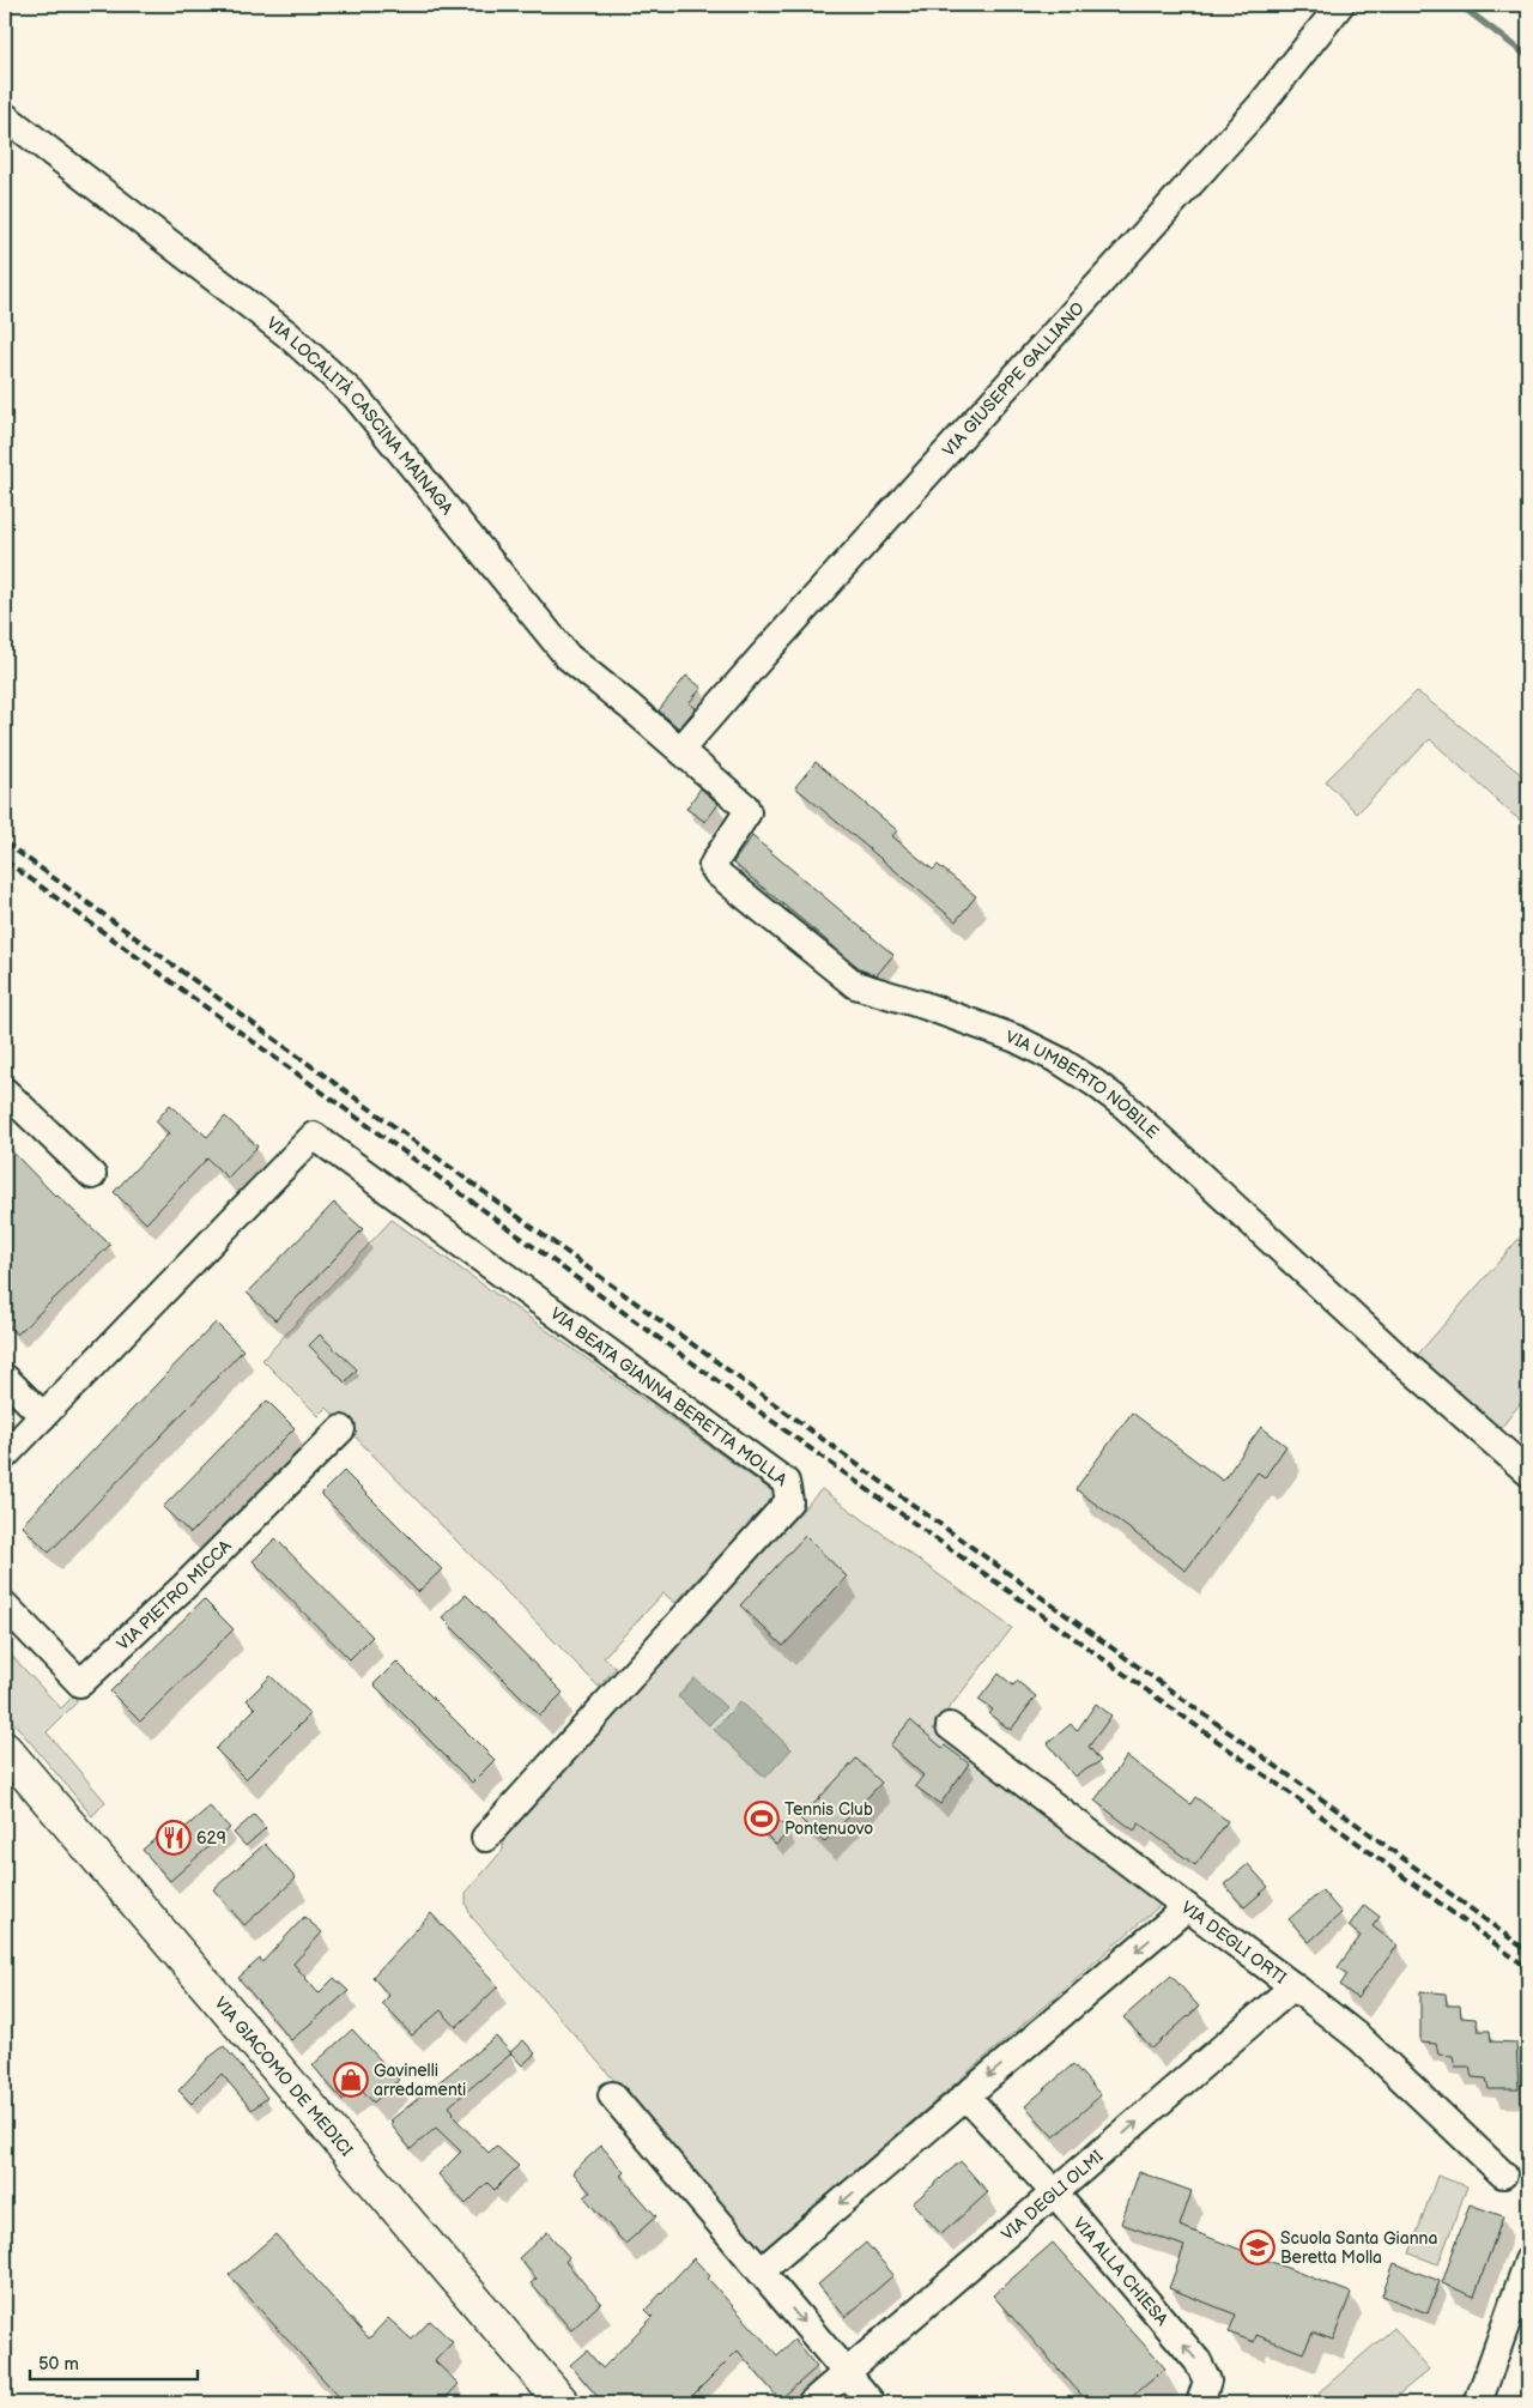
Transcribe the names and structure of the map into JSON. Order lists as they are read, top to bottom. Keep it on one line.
{"streets":{"main road":["VIA GIACOMO DE MEDICI"],"street":["VIA GIUSEPPE GALLIANO","VIA LOCALITÀ CASCINA MAINAGA","VIA UMBERTO NOBILE","VIA BEATA GIANNA BERETTA MOLLA","VIA PIETRO MICCA","VIA DEGLI ORTI","VIA DEGLI OLMI","VIA ALLA CHIESA"]},"crossings":[["VIA GIUSEPPE GALLIANO","VIA LOCALITÀ CASCINA MAINAGA"],["VIA GIUSEPPE GALLIANO","VIA UMBERTO NOBILE"],["VIA LOCALITÀ CASCINA MAINAGA","VIA UMBERTO NOBILE"],["VIA DEGLI ORTI","VIA DEGLI OLMI"],["VIA DEGLI OLMI","VIA ALLA CHIESA"]],"one_way":["VIA ALLA CHIESA"],"places":{"sports":["Tennis Club Pontenuovo"],"restaurant":["629"],"shop":["Gavinelli arredamenti"],"school or university":["Scuola Santa Gianna Beretta Molla"]},"scale_bar":"50 m"}
